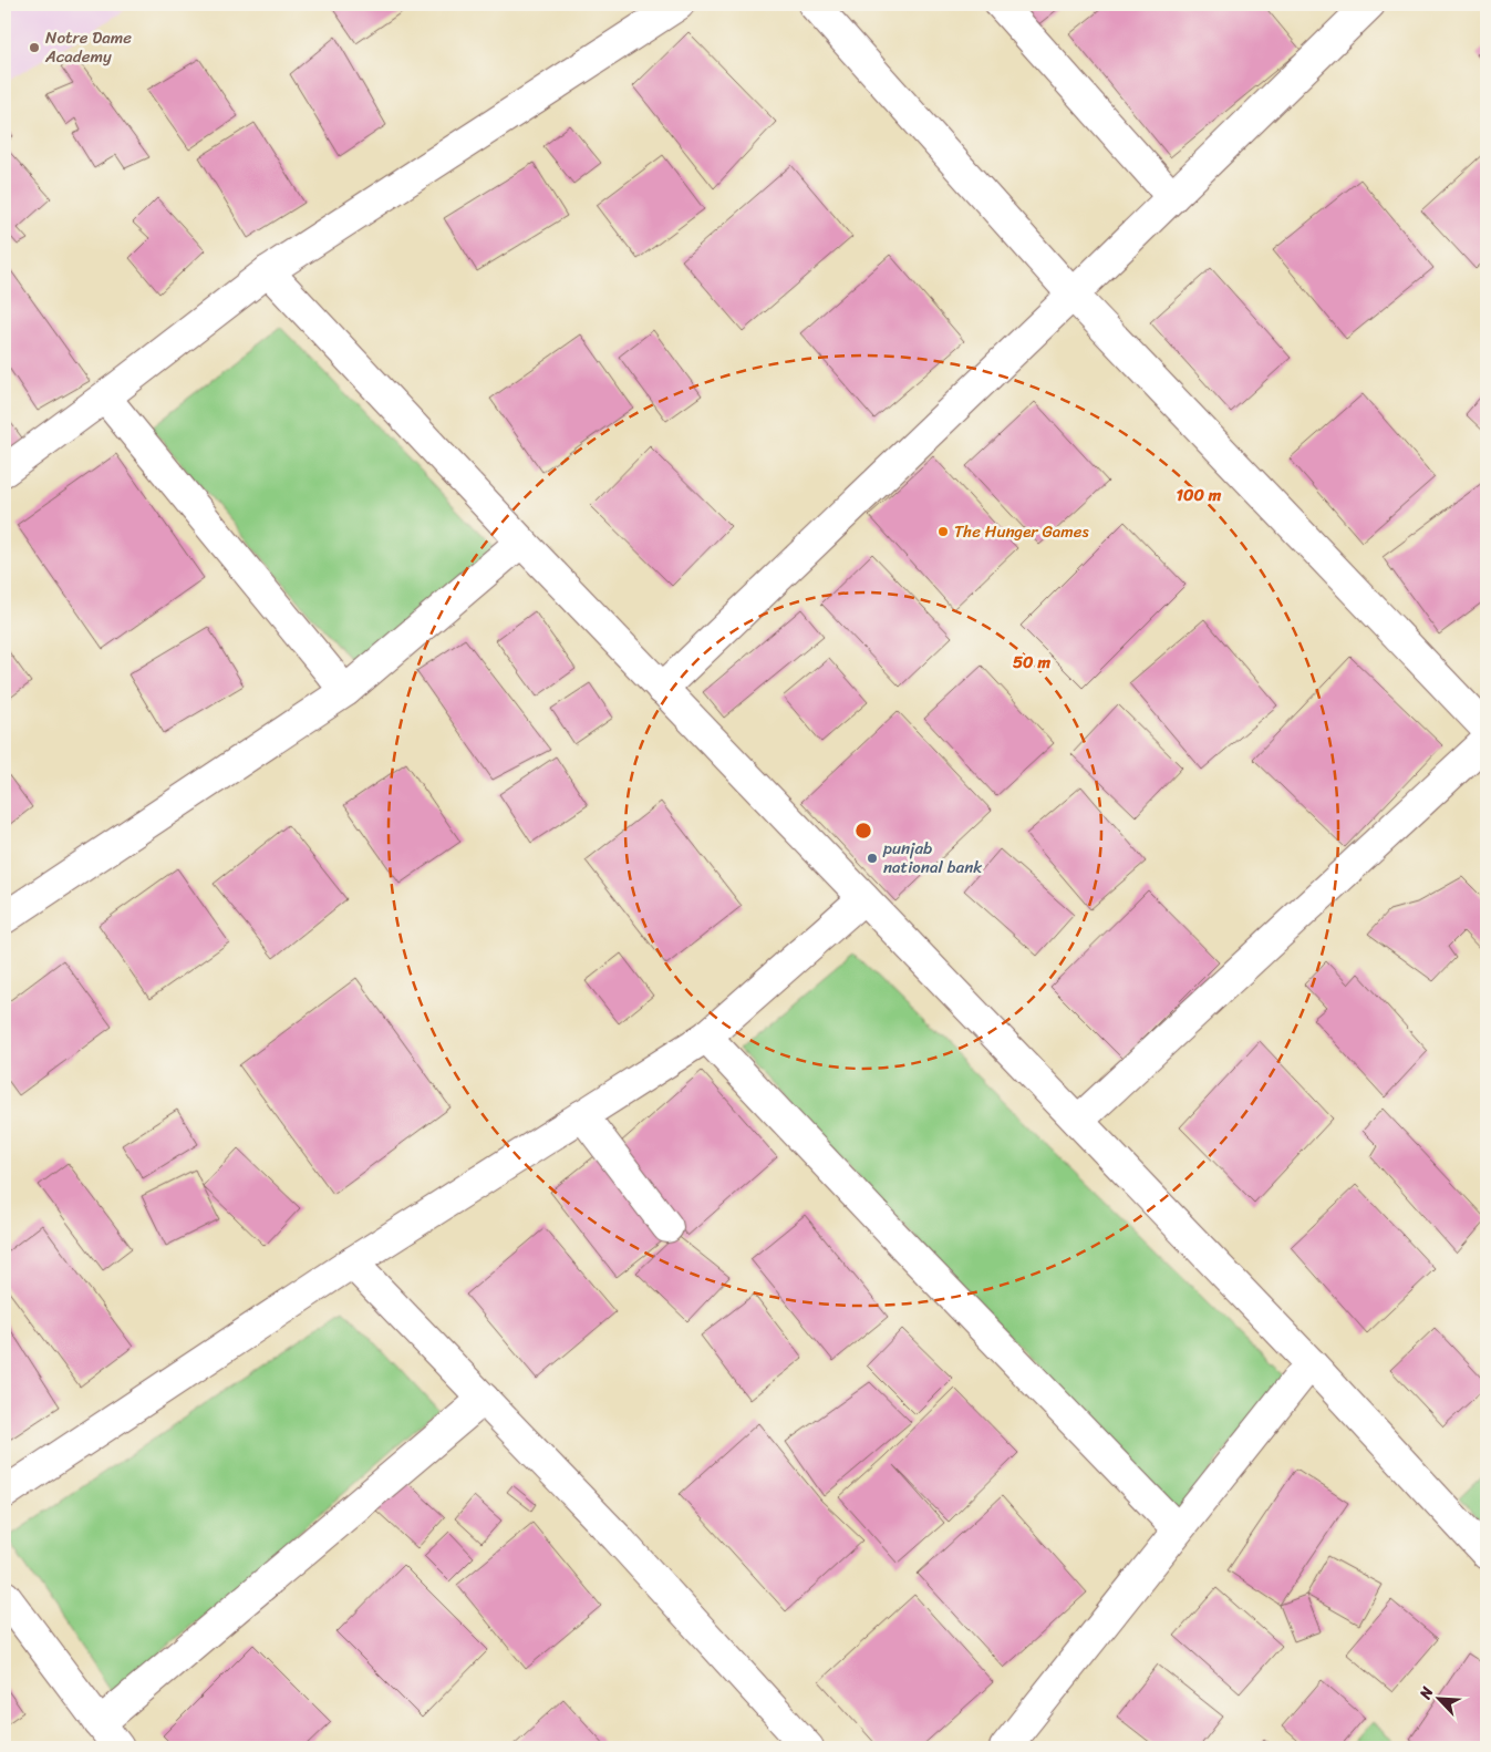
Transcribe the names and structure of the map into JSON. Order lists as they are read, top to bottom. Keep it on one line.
{"places":["Notre Dame Academy","The Hunger Games","punjab national bank"],"north":"top left","rings":["100 m","50 m"]}
